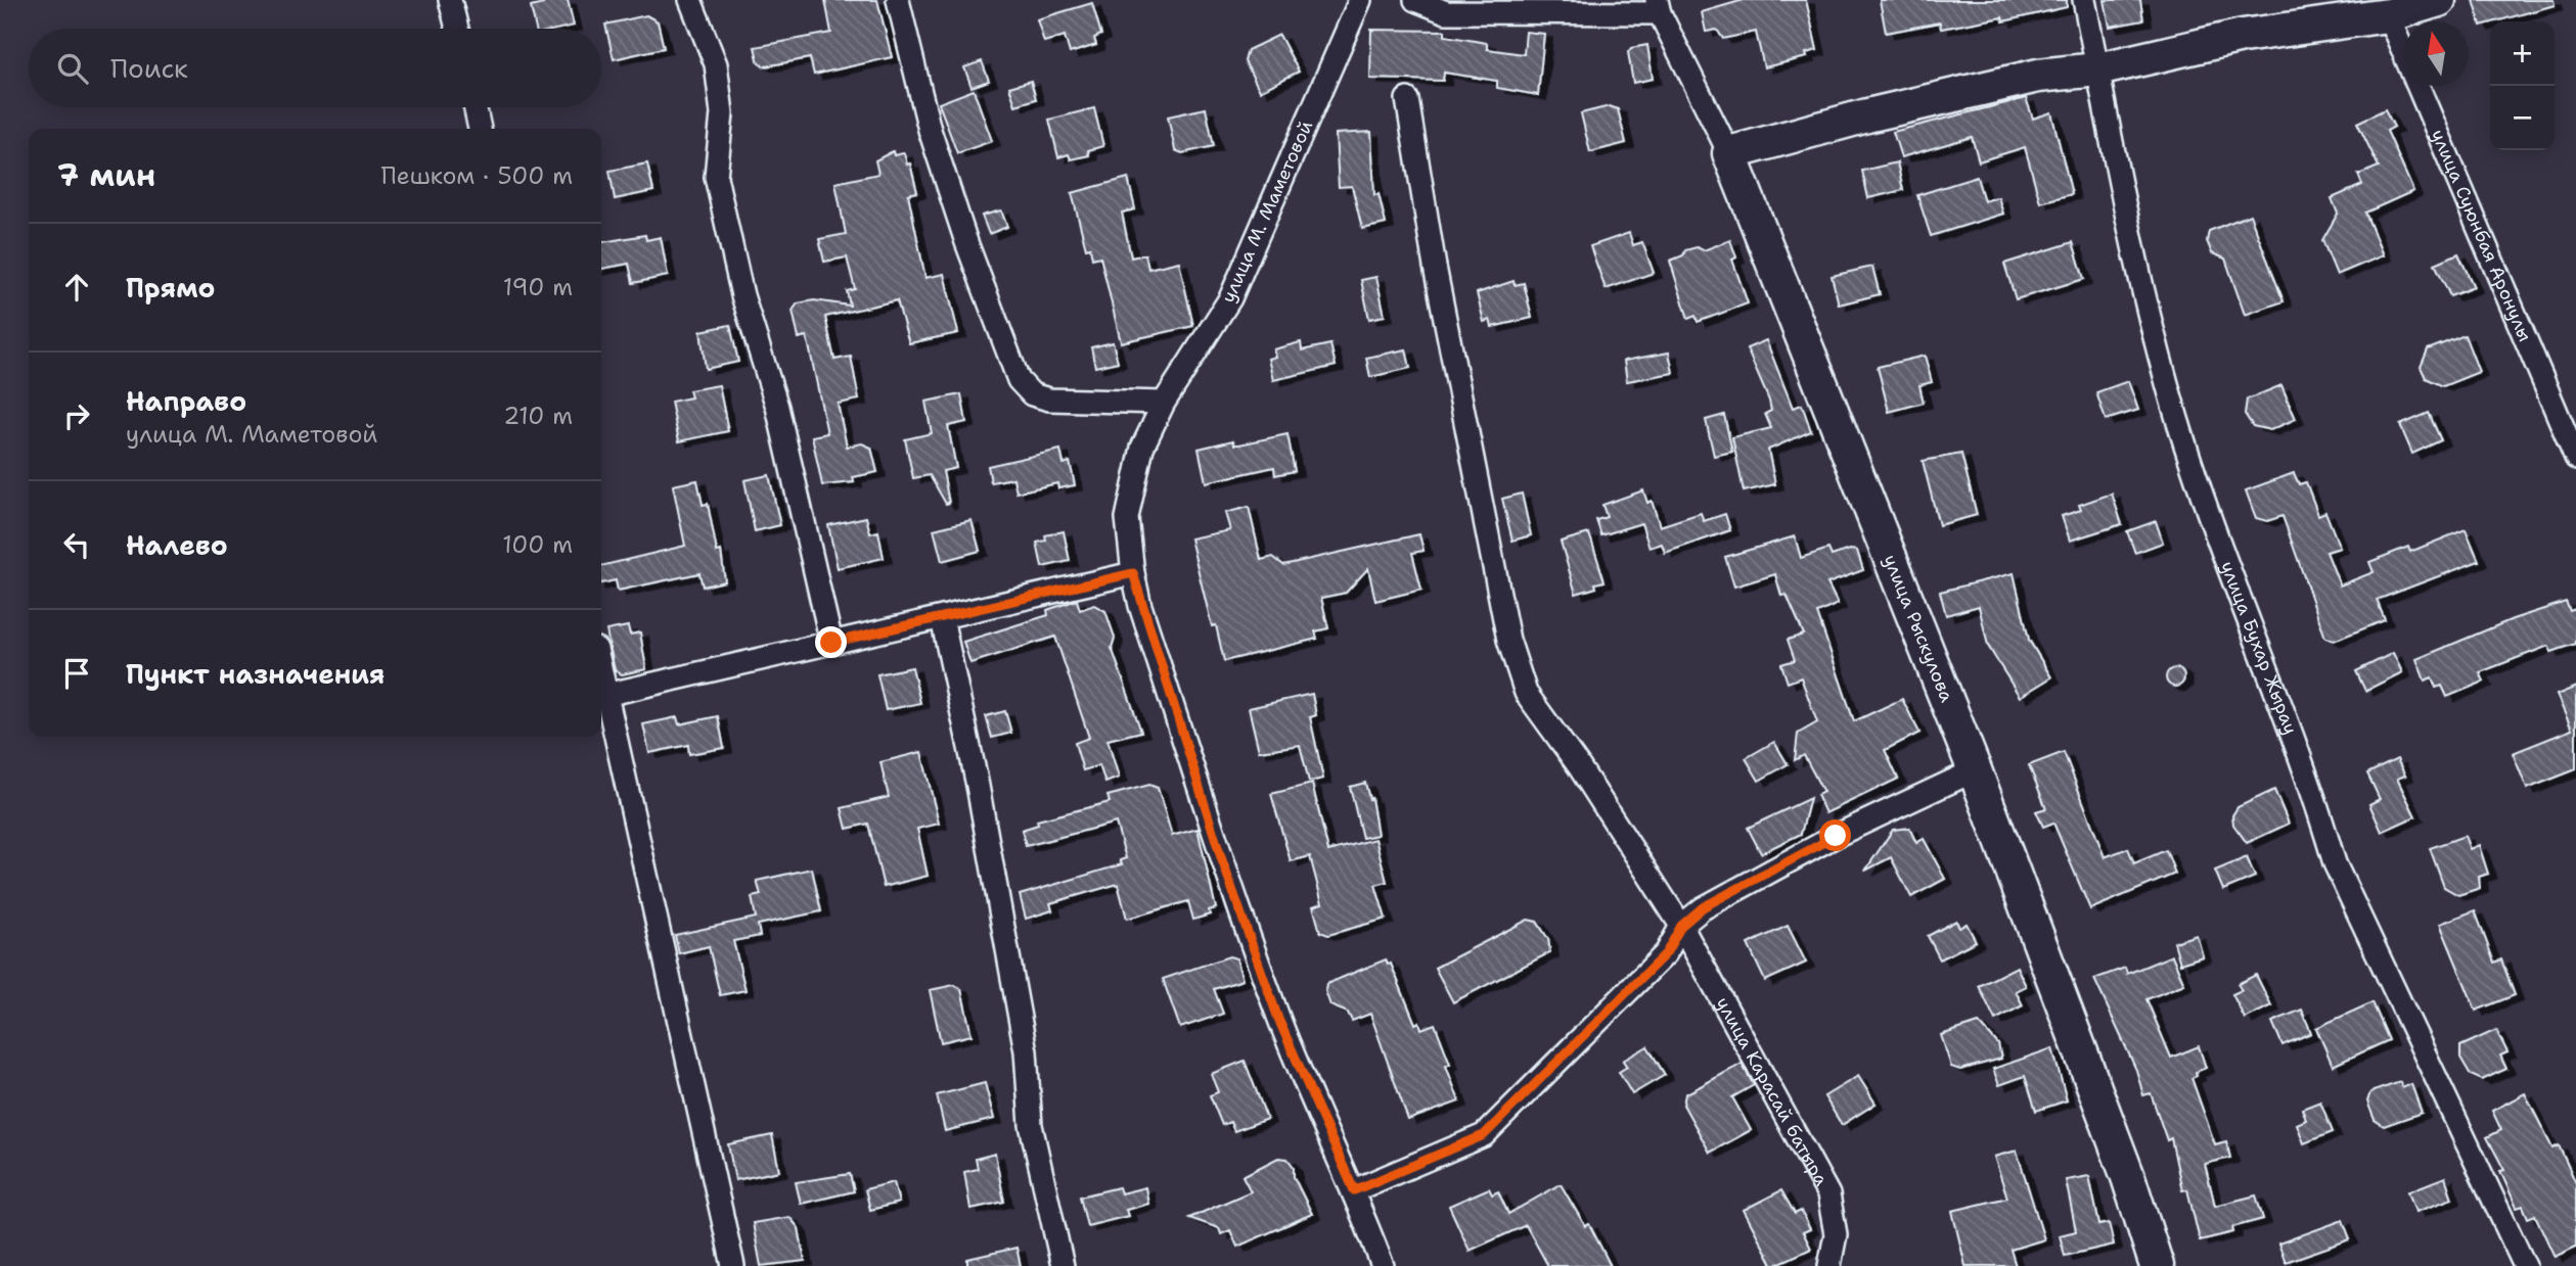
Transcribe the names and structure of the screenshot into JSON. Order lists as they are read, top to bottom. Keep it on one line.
{"streets":{"street":["улица М. Маметовой","улица Суюнбая Аронулы","улица Рыскулова","улица Бухар Жырау","улица Карасай батыра"]},"north":"top","page":{"map_buttons":["+","−"],"search":"Поиск","heading":["7 мин","Пешком · 500 m"],"list":[["Прямо","190 m"],["Направо","улица М. Маметовой","210 m"],["Налево","100 m"],"Пункт назначения"]}}
